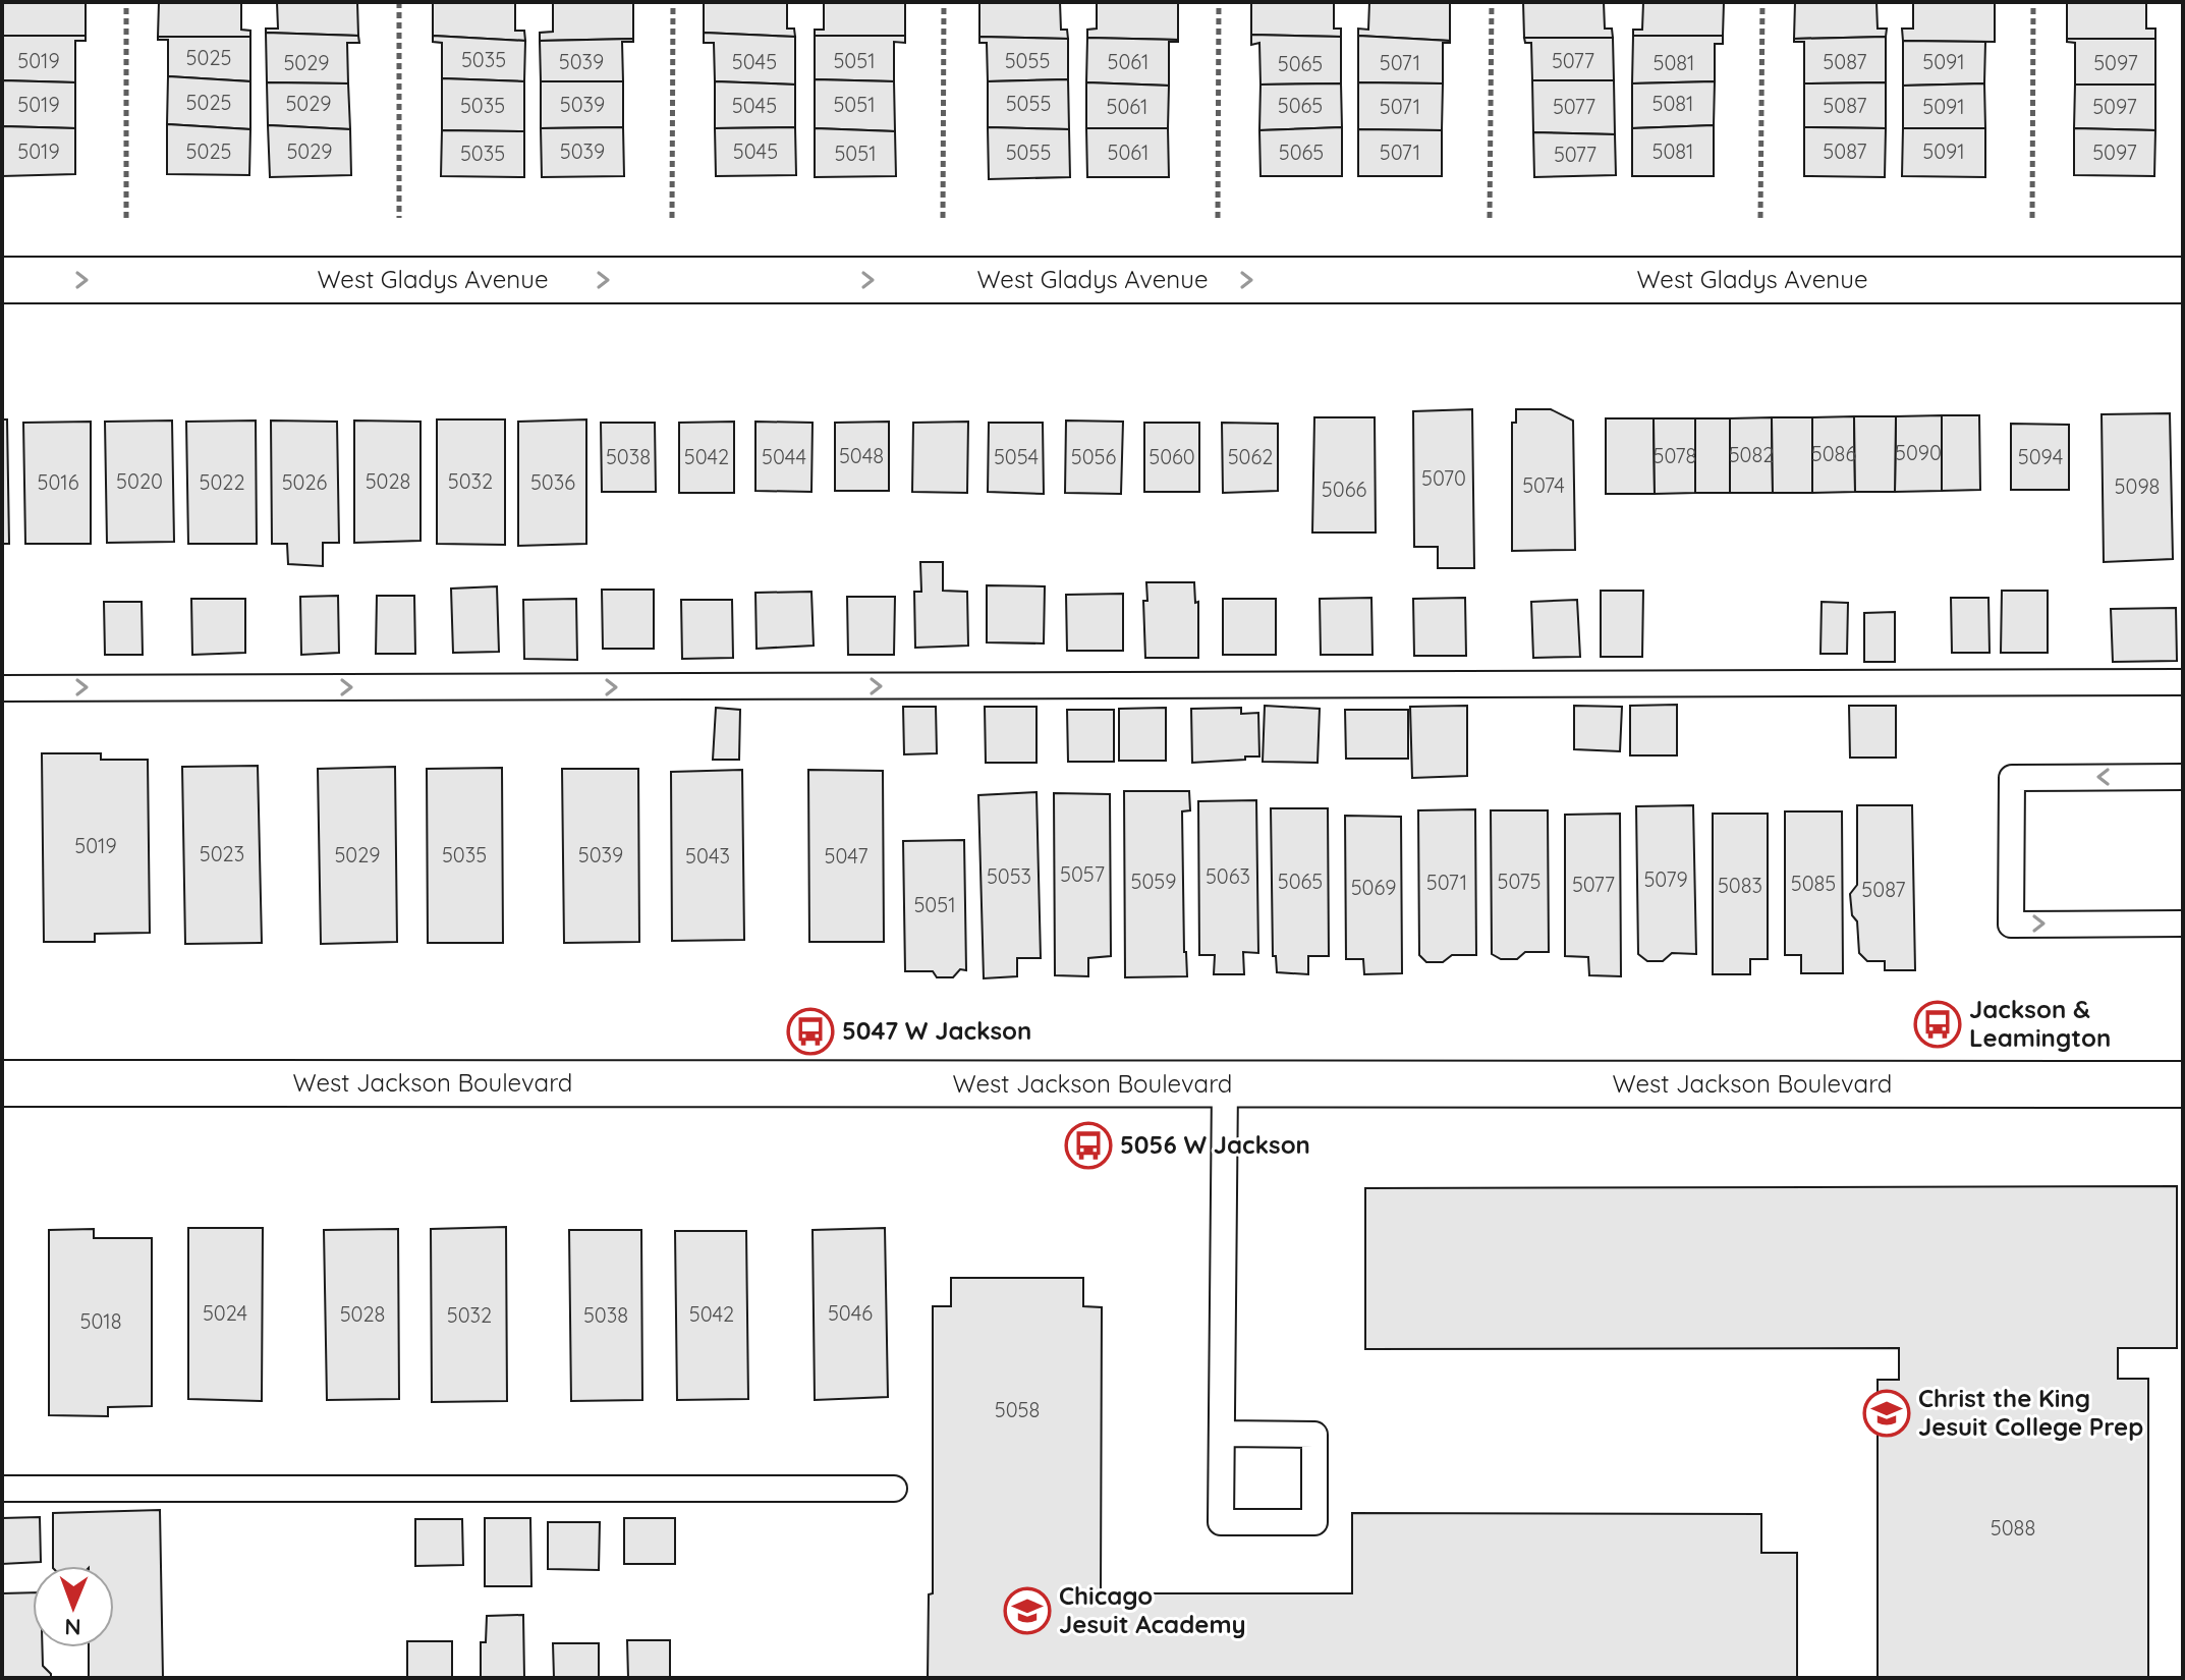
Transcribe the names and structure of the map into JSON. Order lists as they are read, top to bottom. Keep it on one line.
{"streets":{"street":["West Gladys Avenue","West Jackson Boulevard"]},"one_way":["West Gladys Avenue"],"places":{"bus stop":["Jackson & Leamington","5047 W Jackson","5056 W Jackson"],"school or university":["Christ the King Jesuit College Prep","Chicago Jesuit Academy"]},"house_numbers":["5025","5035","5019","5051","5055","5077","5039","5045","5061","5087","5091","5029","5071","5081","5097","5065","5025","5029","5055","5081","5019","5039","5051","5035","5045","5065","5087","5061","5071","5077","5091","5097","5019","5025","5029","5039","5045","5081","5087","5091","5055","5061","5065","5071","5097","5035","5051","5077","5090","5086","5082","5048","5078","5038","5042","5044","5054","5056","5060","5062","5094","5070","5020","5028","5032","5016","5022","5026","5036","5074","5098","5066","5019","5023","5029","5035","5039","5043","5047","5057","5053","5063","5079","5059","5065","5075","5071","5085","5077","5083","5069","5087","5051","5024","5046","5028","5042","5032","5038","5018","5058","5088"],"north":"bottom"}
